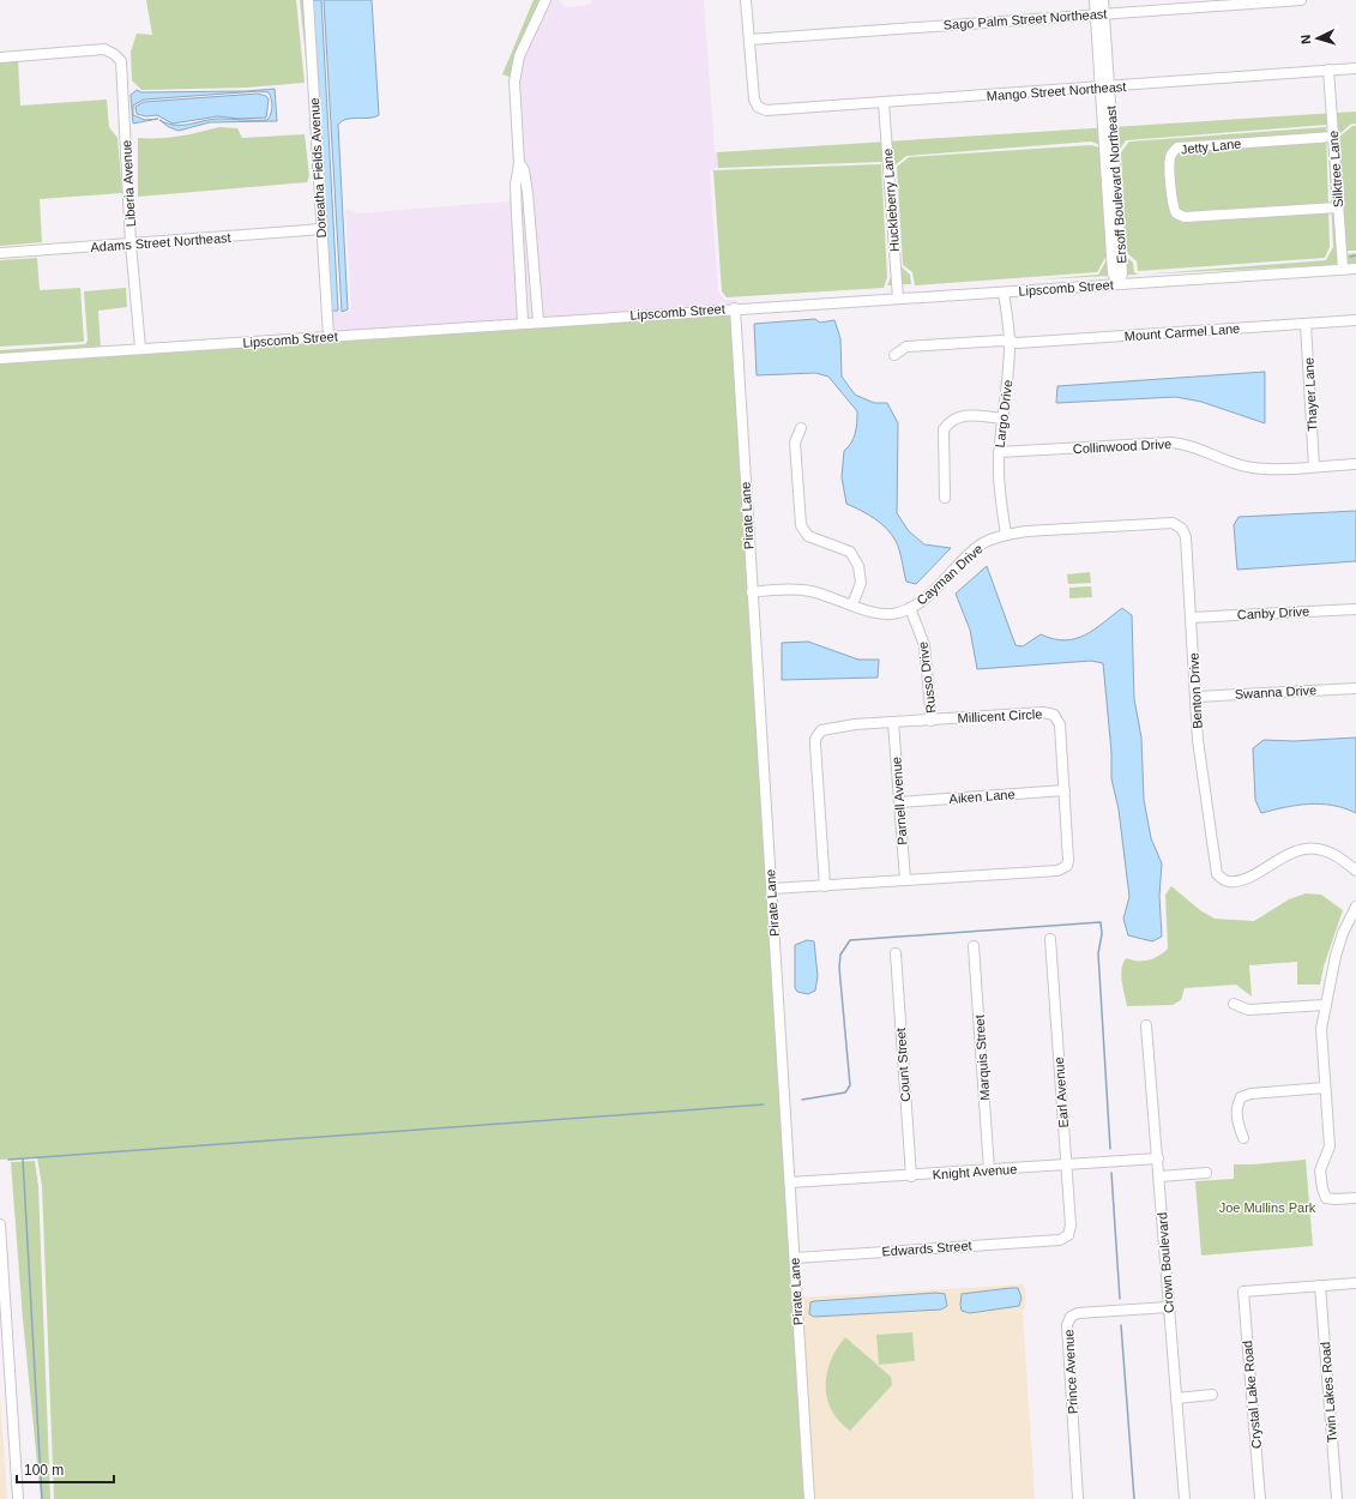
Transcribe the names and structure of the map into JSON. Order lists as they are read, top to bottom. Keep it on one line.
{"streets":{"street":["Sago Palm Street Northeast","Mango Street Northeast","Jetty Lane","Doreatha Fields Avenue","Silktree Lane","Liberia Avenue","Ersoff Boulevard Northeast","Huckleberry Lane","Adams Street Northeast","Lipscomb Street","Mount Carmel Lane","Thayer Lane","Largo Drive","Collinwood Drive","Pirate Lane","Cayman Drive","Canby Drive","Russo Drive","Benton Drive","Swanna Drive","Millicent Circle","Aiken Lane","Parnell Avenue","Marquis Street","Count Street","Earl Avenue","Knight Avenue","Edwards Street","Crown Boulevard","Prince Avenue","Twin Lakes Road","Crystal Lake Road"]},"crossings":[["Sago Palm Street Northeast","Mango Street Northeast"],["Sago Palm Street Northeast","Ersoff Boulevard Northeast"],["Mango Street Northeast","Silktree Lane"],["Mango Street Northeast","Ersoff Boulevard Northeast"],["Mango Street Northeast","Huckleberry Lane"],["Jetty Lane","Silktree Lane"],["Doreatha Fields Avenue","Adams Street Northeast"],["Doreatha Fields Avenue","Lipscomb Street"],["Silktree Lane","Lipscomb Street"],["Liberia Avenue","Adams Street Northeast"],["Liberia Avenue","Lipscomb Street"],["Ersoff Boulevard Northeast","Lipscomb Street"],["Huckleberry Lane","Lipscomb Street"],["Lipscomb Street","Largo Drive"],["Lipscomb Street","Pirate Lane"],["Mount Carmel Lane","Thayer Lane"],["Mount Carmel Lane","Largo Drive"],["Thayer Lane","Collinwood Drive"],["Largo Drive","Collinwood Drive"],["Largo Drive","Cayman Drive"],["Largo Drive","Benton Drive"],["Pirate Lane","Cayman Drive"],["Pirate Lane","Millicent Circle"],["Pirate Lane","Knight Avenue"],["Pirate Lane","Edwards Street"],["Cayman Drive","Russo Drive"],["Cayman Drive","Benton Drive"],["Canby Drive","Benton Drive"],["Russo Drive","Millicent Circle"],["Benton Drive","Swanna Drive"],["Millicent Circle","Aiken Lane"],["Millicent Circle","Parnell Avenue"],["Aiken Lane","Parnell Avenue"],["Marquis Street","Knight Avenue"],["Count Street","Knight Avenue"],["Earl Avenue","Knight Avenue"],["Earl Avenue","Edwards Street"],["Knight Avenue","Crown Boulevard"],["Crown Boulevard","Prince Avenue"],["Twin Lakes Road","Crystal Lake Road"]],"parks":["Joe Mullins Park"],"scale_bar":"100 m","north":"left"}
